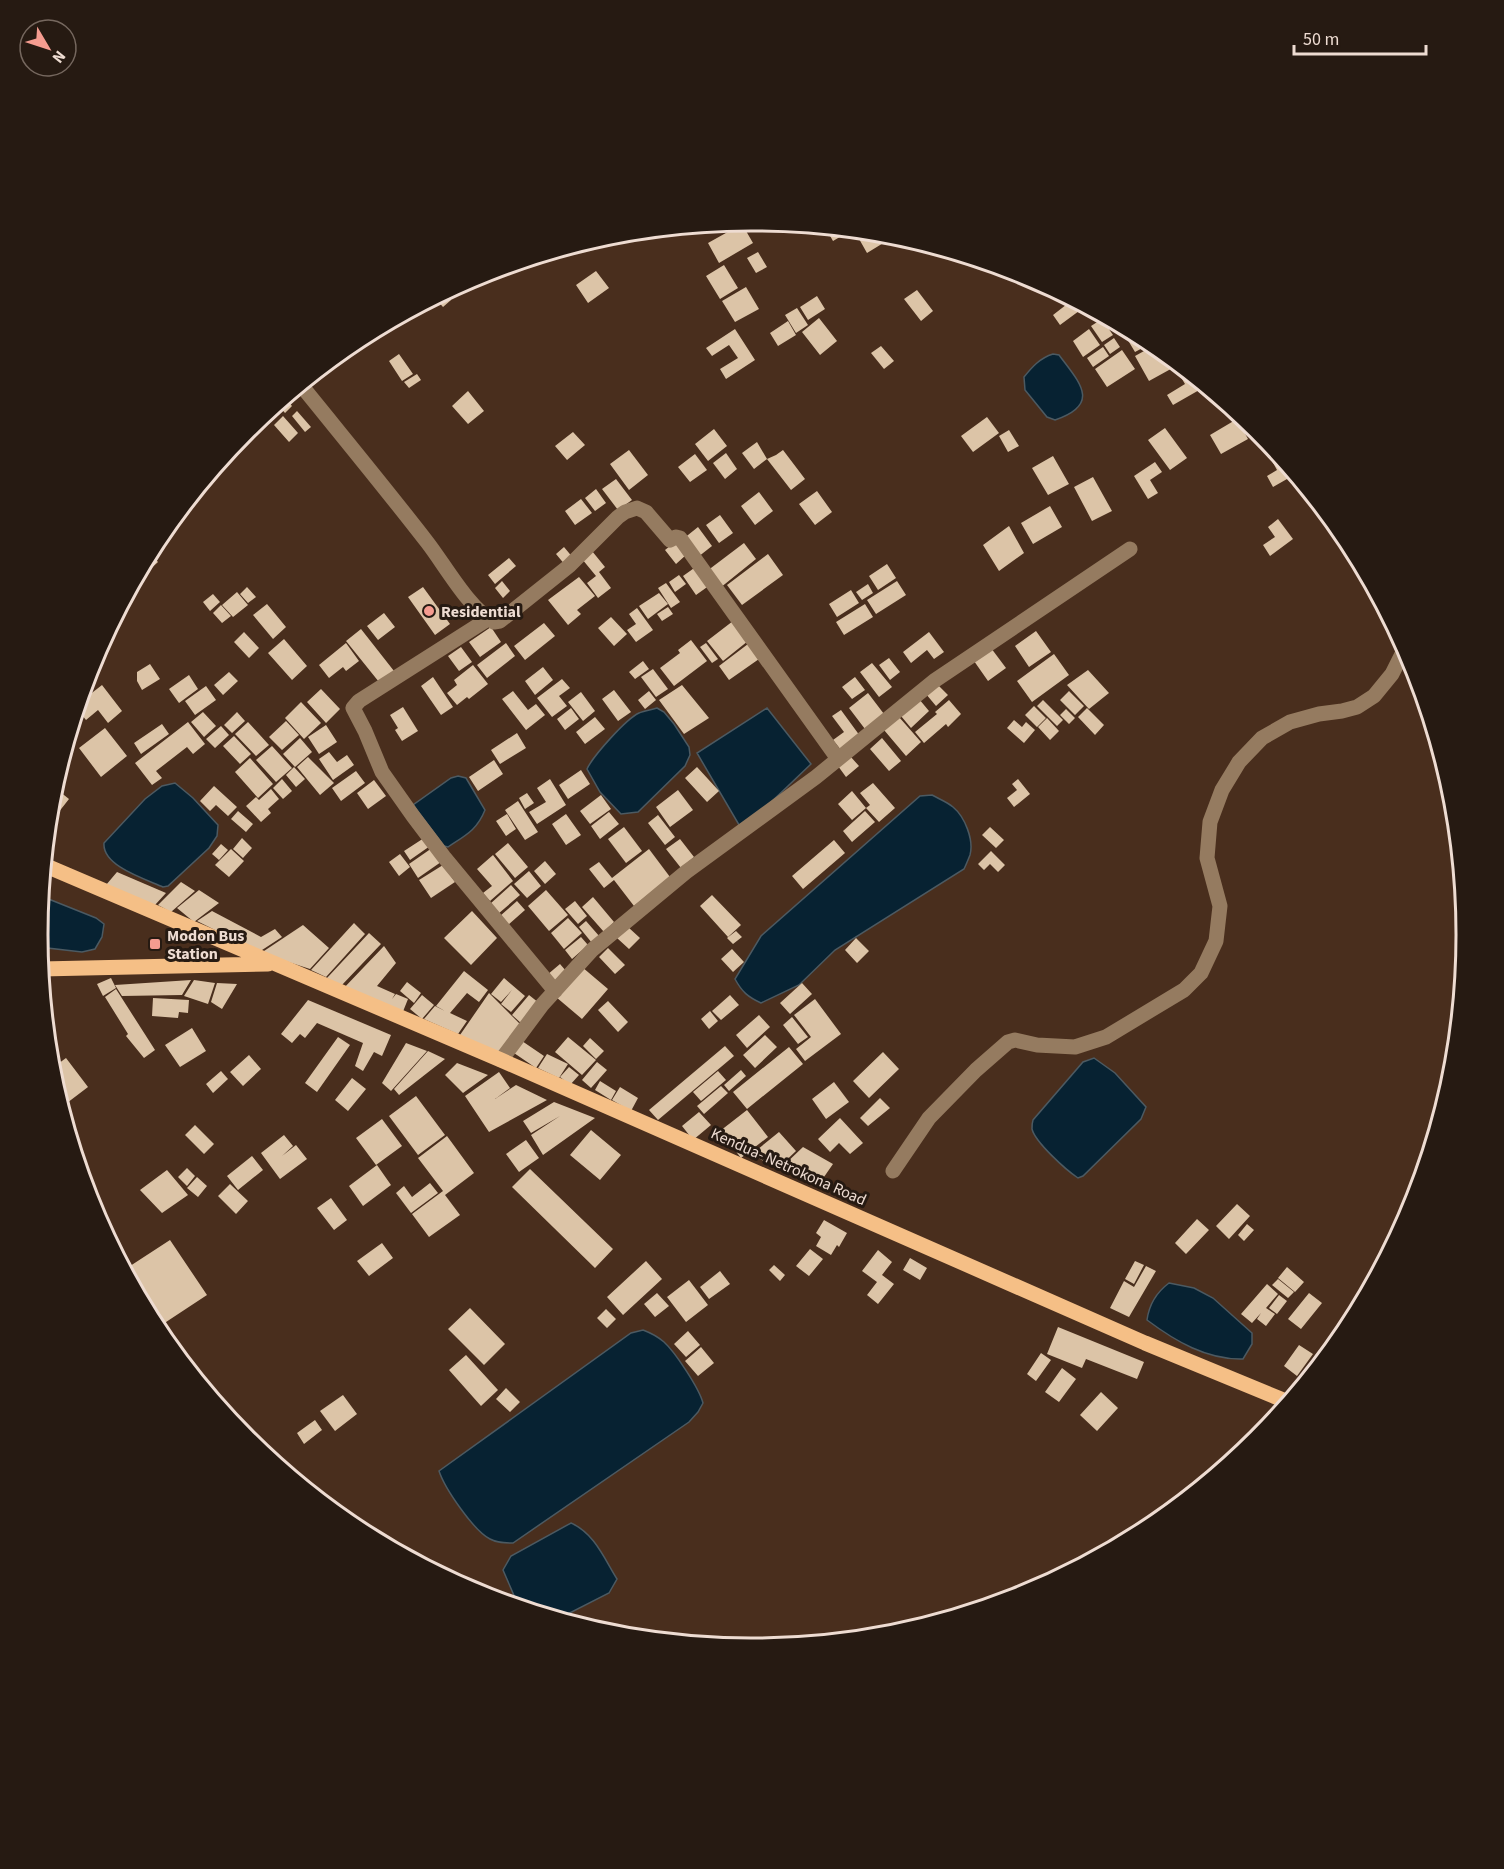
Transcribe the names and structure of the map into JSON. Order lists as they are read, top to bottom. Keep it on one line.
{"streets":{"main road":["Kendua- Netrokona Road"]},"places":{"other":["Residential"],"transit":["Modon Bus Station"]},"scale_bar":"50 m","north":"bottom right"}
